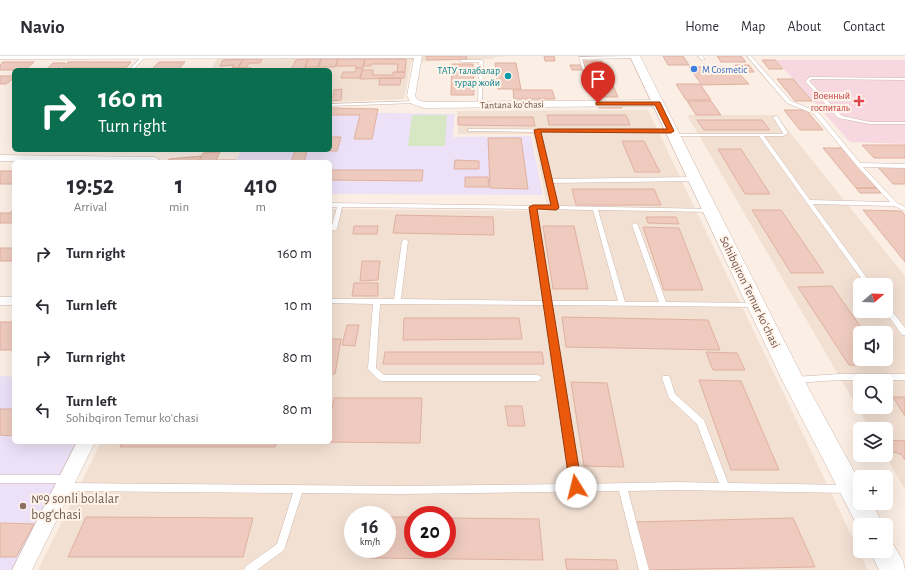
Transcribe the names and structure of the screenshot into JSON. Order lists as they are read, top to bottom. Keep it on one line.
{"streets":{"main road":["Sohibqiron Temur koʻchasi"],"street":["Tantana koʻchasi"]},"crossings":[["Tantana koʻchasi","Sohibqiron Temur koʻchasi"]],"places":{"other":["M Cosmetic","ТАТУ талабалар турар жойи","№9 sonli bolalar bog‘chasi"],"health":["Военный госпиталь"]},"north":"right","page":{"header":"Navio","nav":["Home","Map","About","Contact"],"turn":["160 m","Turn right"],"eta":["19:52","Arrival","1","min","410","m"],"list":[{"name":"Turn right","value":"160 m"},{"name":"Turn left","value":"10 m"},{"name":"Turn right","value":"80 m"},{"name":"Turn left","note":"Sohibqiron Temur koʻchasi","value":"80 m"}],"map_buttons":["+","−"],"speed":"16 km/h","limit":"20"}}
